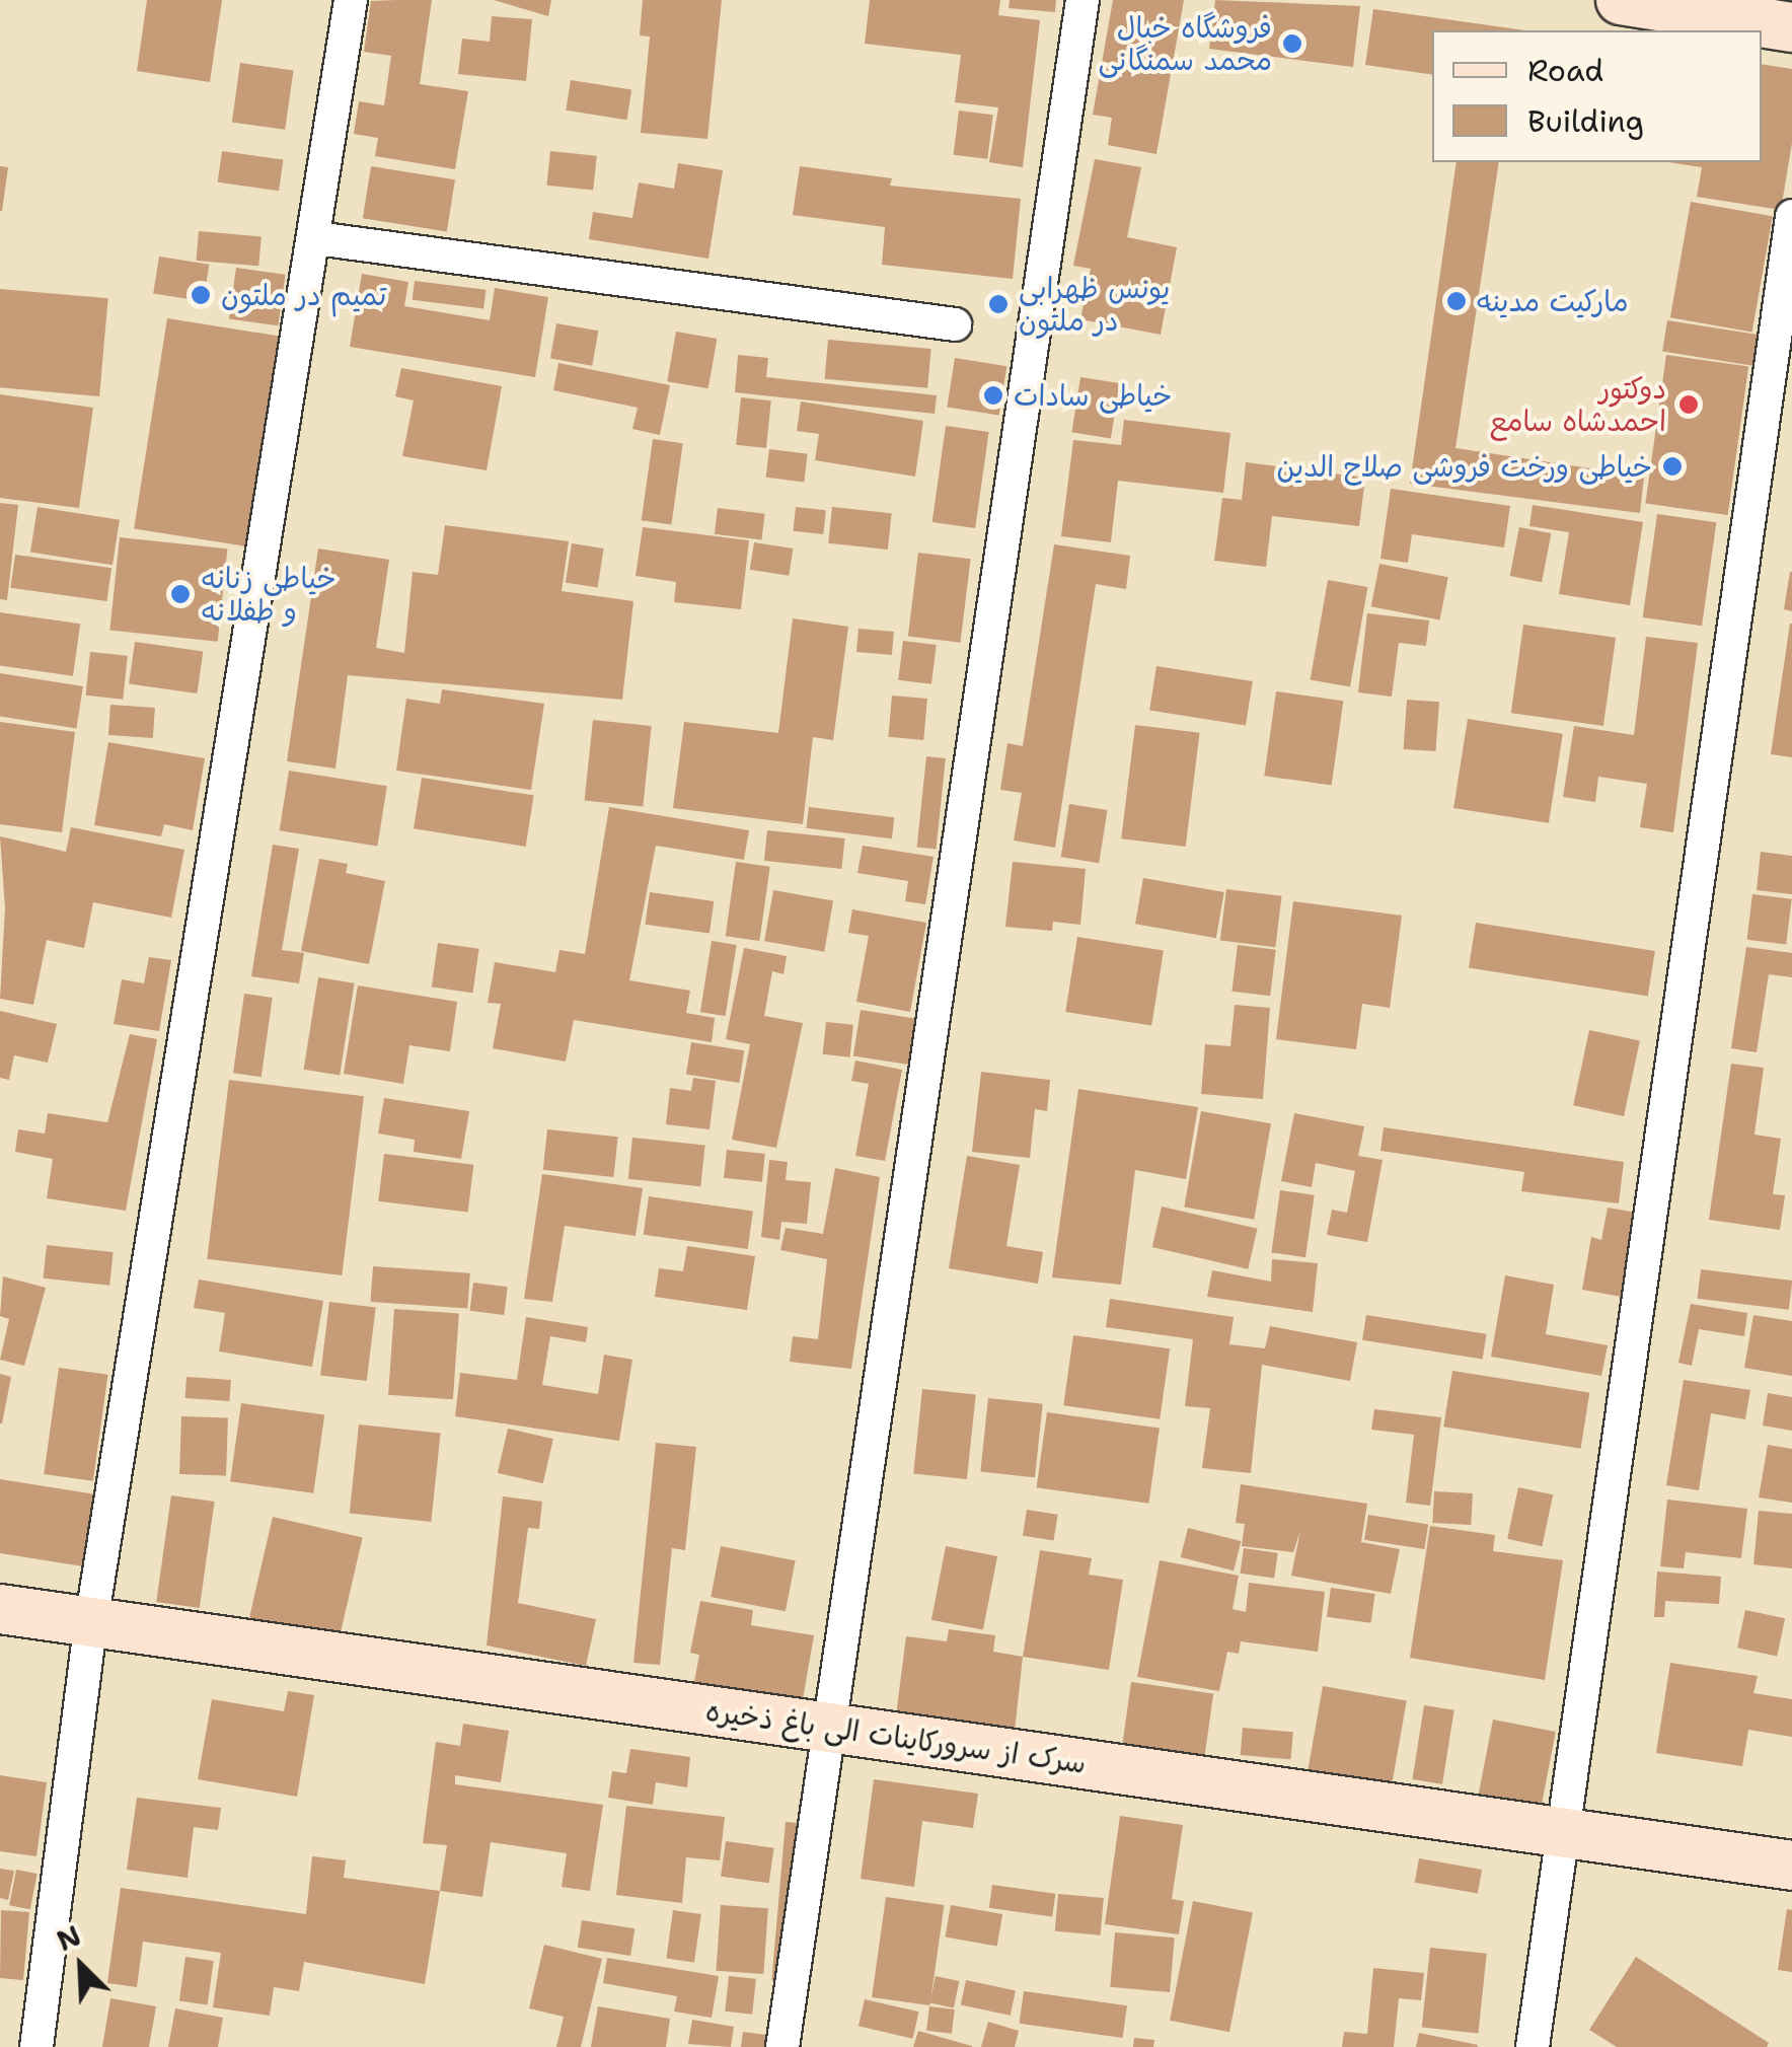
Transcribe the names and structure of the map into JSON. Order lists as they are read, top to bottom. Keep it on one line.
{"streets":{"street":["سرک از سرورکاینات الی باغ ذخیره"]},"places":["فروشگاه خیال محمد سمنگانی","تمیم در ملتون","مارکیت مدینه","یونس ظهرابی در ملتون","خیاطی سادات","دوکتور احمدشاه سامع","خیاطی ورخت فروشی صلاح الدین","خیاطی زنانه و طفلانه"],"legend":["Road","Building"],"north":"top left"}
